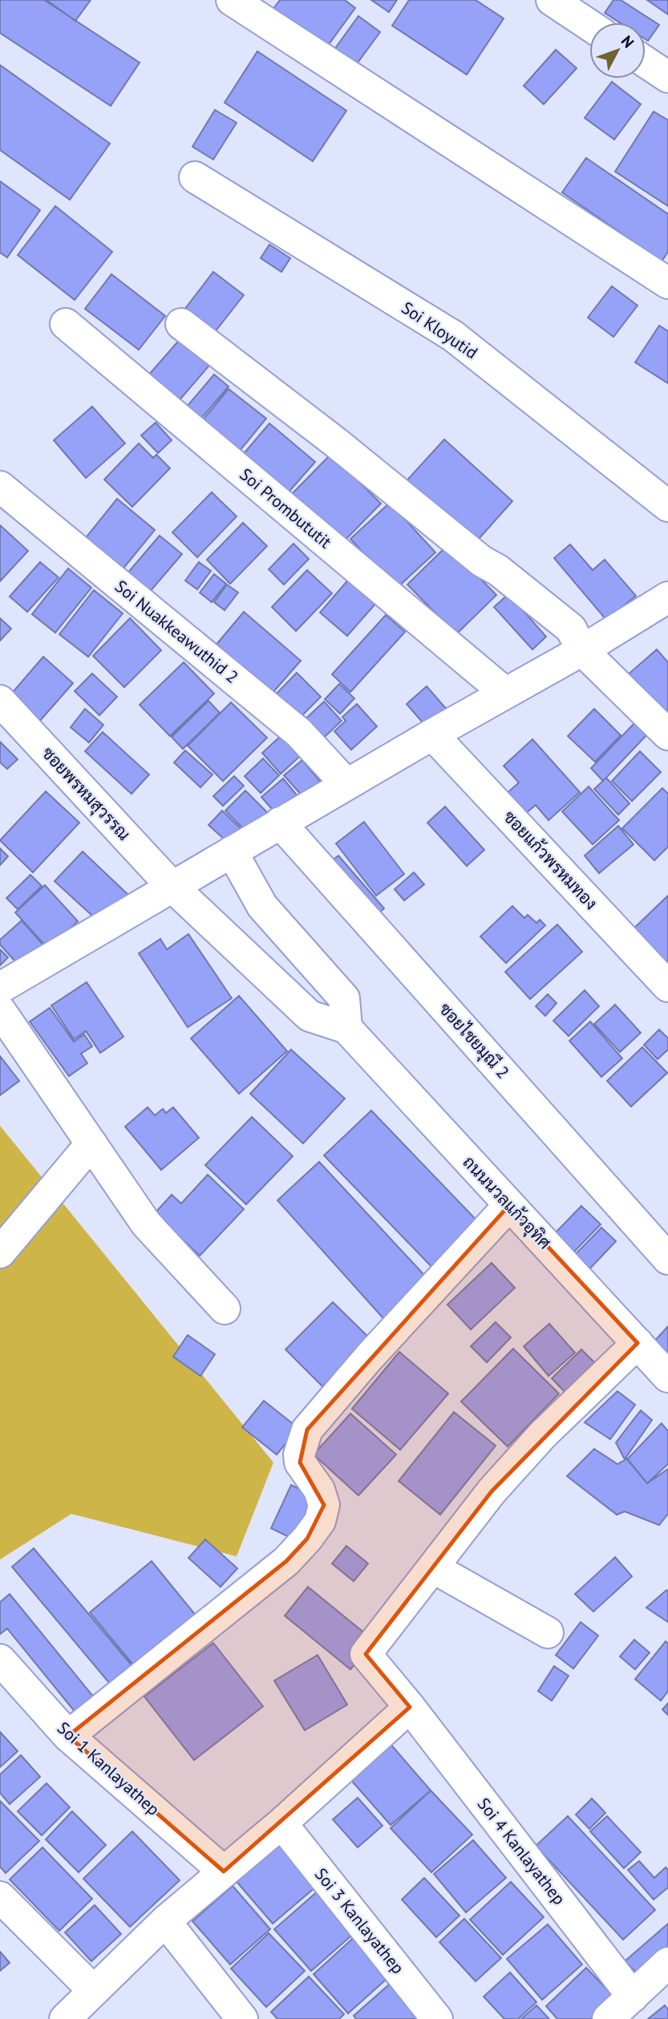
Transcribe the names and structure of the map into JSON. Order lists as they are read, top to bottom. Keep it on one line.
{"streets":{"street":["Soi Kloyutid","Soi Prombututit","Soi Nuakkeawuthid 2","ซอยพรหมสุวรรณ","ซอยแก้วพรหมทอง","ซอยไชยมุณี 2","ถนนนวลแก้วอุทิศ","Soi 1 Kanlayathep","Soi 4 Kanlayathep","Soi 3 Kanlayathep"]},"crossings":[["ซอยพรหมสุวรรณ","ถนนนวลแก้วอุทิศ"]],"north":"top right"}
